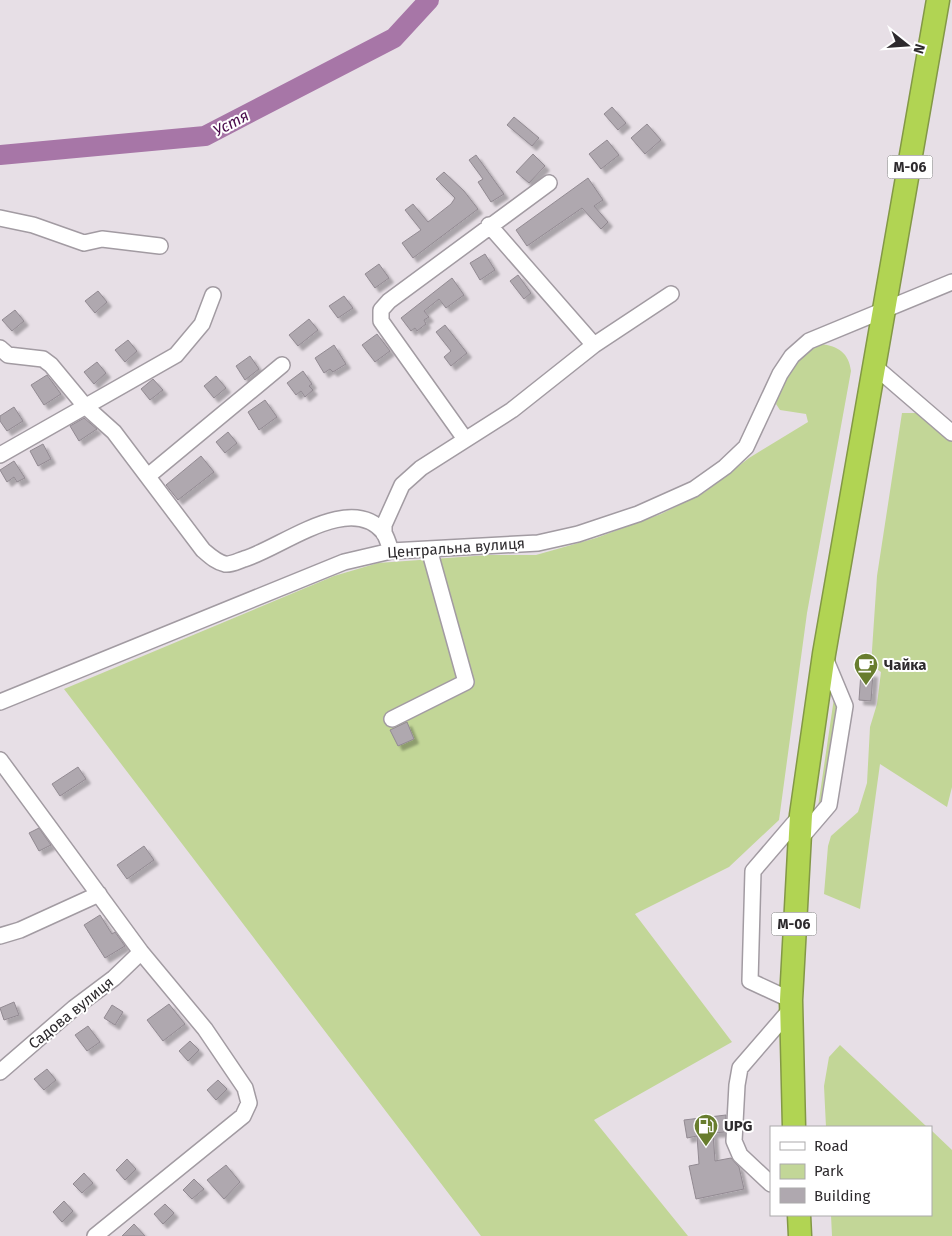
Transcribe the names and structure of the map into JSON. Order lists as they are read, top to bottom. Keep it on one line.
{"streets":{"highway":["М-06"],"street":["Центральна вулиця","Садова вулиця"]},"crossings":[["М-06","Центральна вулиця"]],"water":["Устя"],"places":{"cafe":["Чайка"],"fuel station":["UPG"]},"legend":["Road","Park","Building"],"north":"right"}
